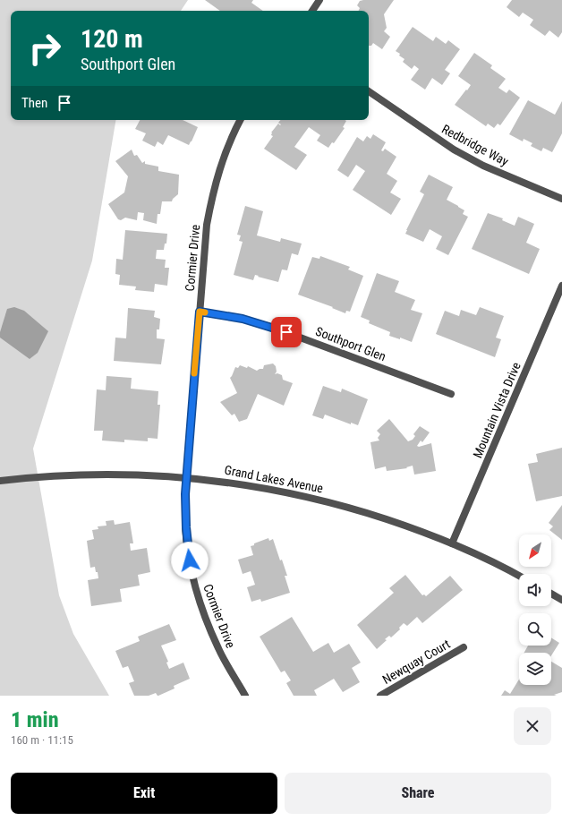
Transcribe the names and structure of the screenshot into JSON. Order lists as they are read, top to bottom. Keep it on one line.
{"streets":{"street":["Redbridge Way","Cormier Drive","Southport Glen","Mountain Vista Drive","Grand Lakes Avenue","Newquay Court"]},"crossings":[["Cormier Drive","Southport Glen"],["Cormier Drive","Grand Lakes Avenue"],["Mountain Vista Drive","Grand Lakes Avenue"]],"north":"bottom left","page":{"turn":["120 m","Southport Glen"],"then":"Then","heading":["1 min","160 m · 11:15"],"buttons":["Exit","Share"]}}
